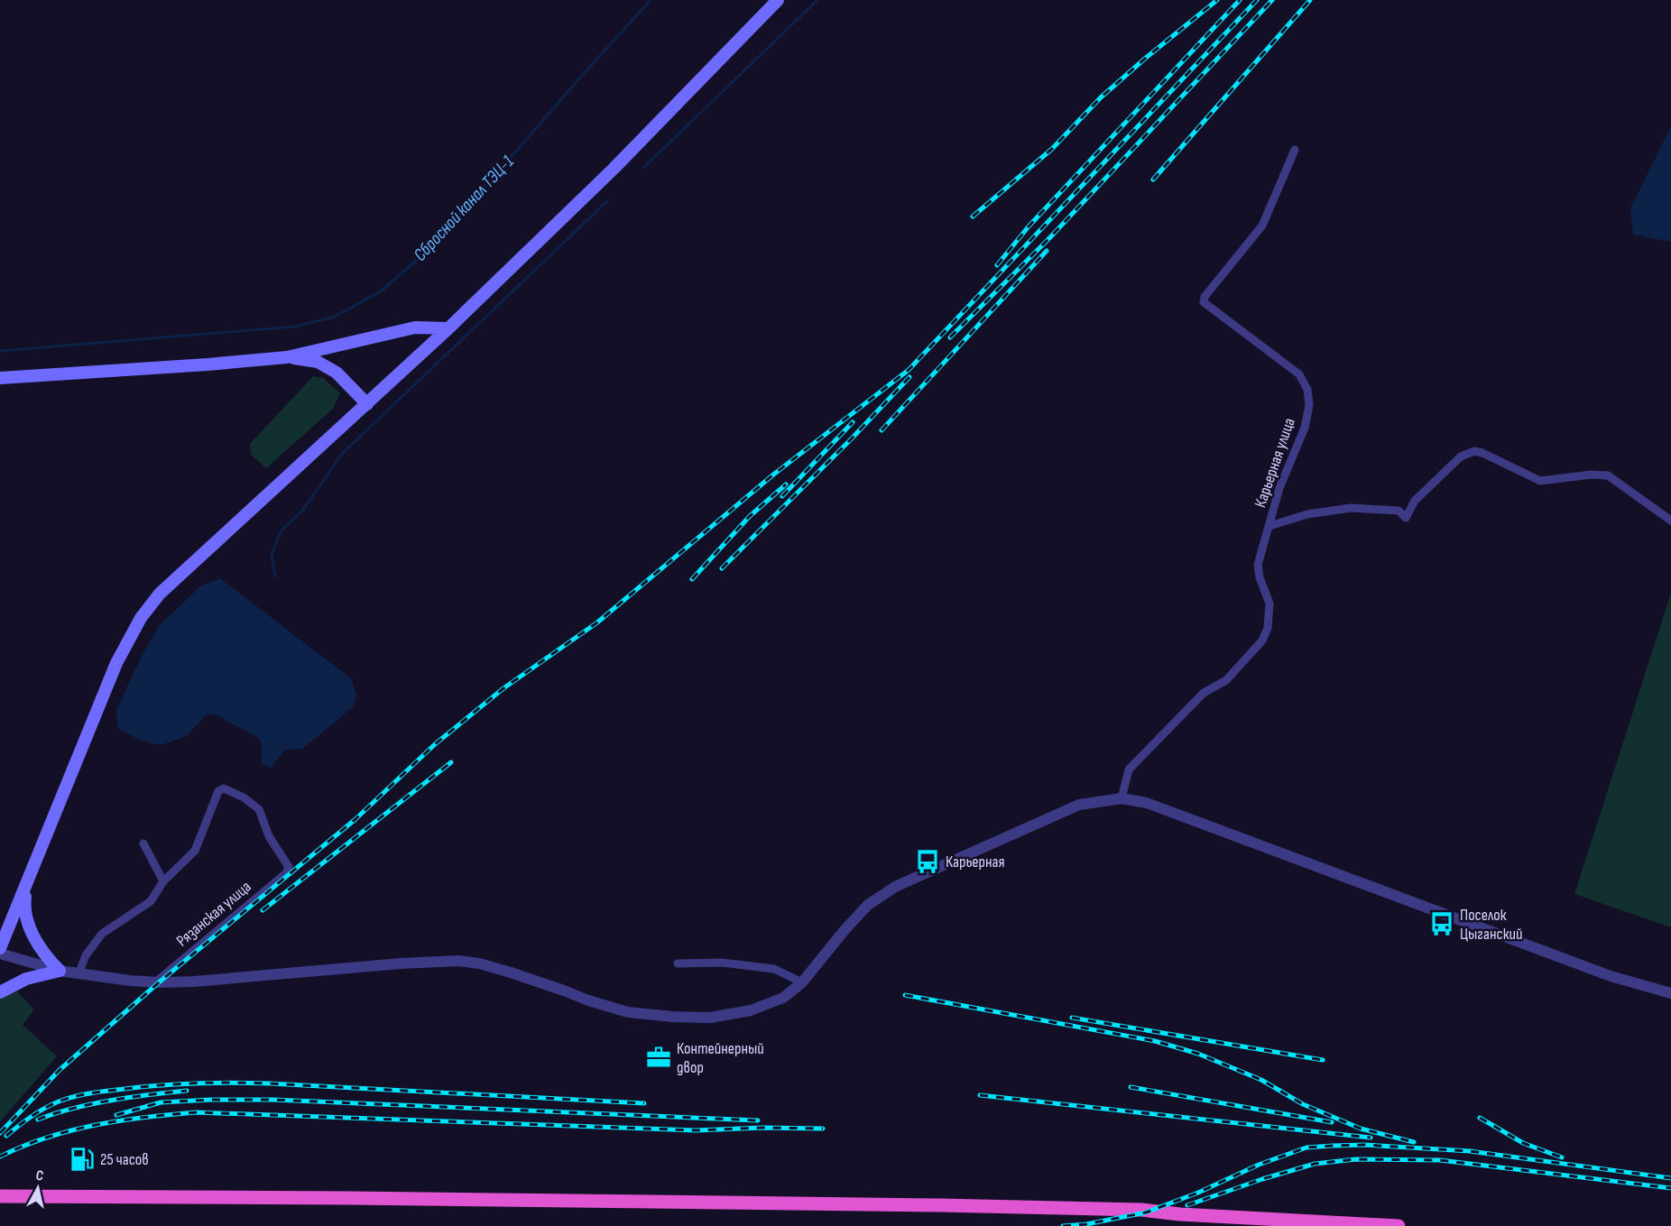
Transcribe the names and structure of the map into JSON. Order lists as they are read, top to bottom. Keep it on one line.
{"streets":{"street":["Карьерная улица","Рязанская улица"]},"water":["Сбросной канал ТЭЦ-1"],"places":{"bus stop":["Карьерная","Поселок Цыганский"],"office":["Контейнерный двор"],"fuel station":["25 часов"]},"north":"top"}
